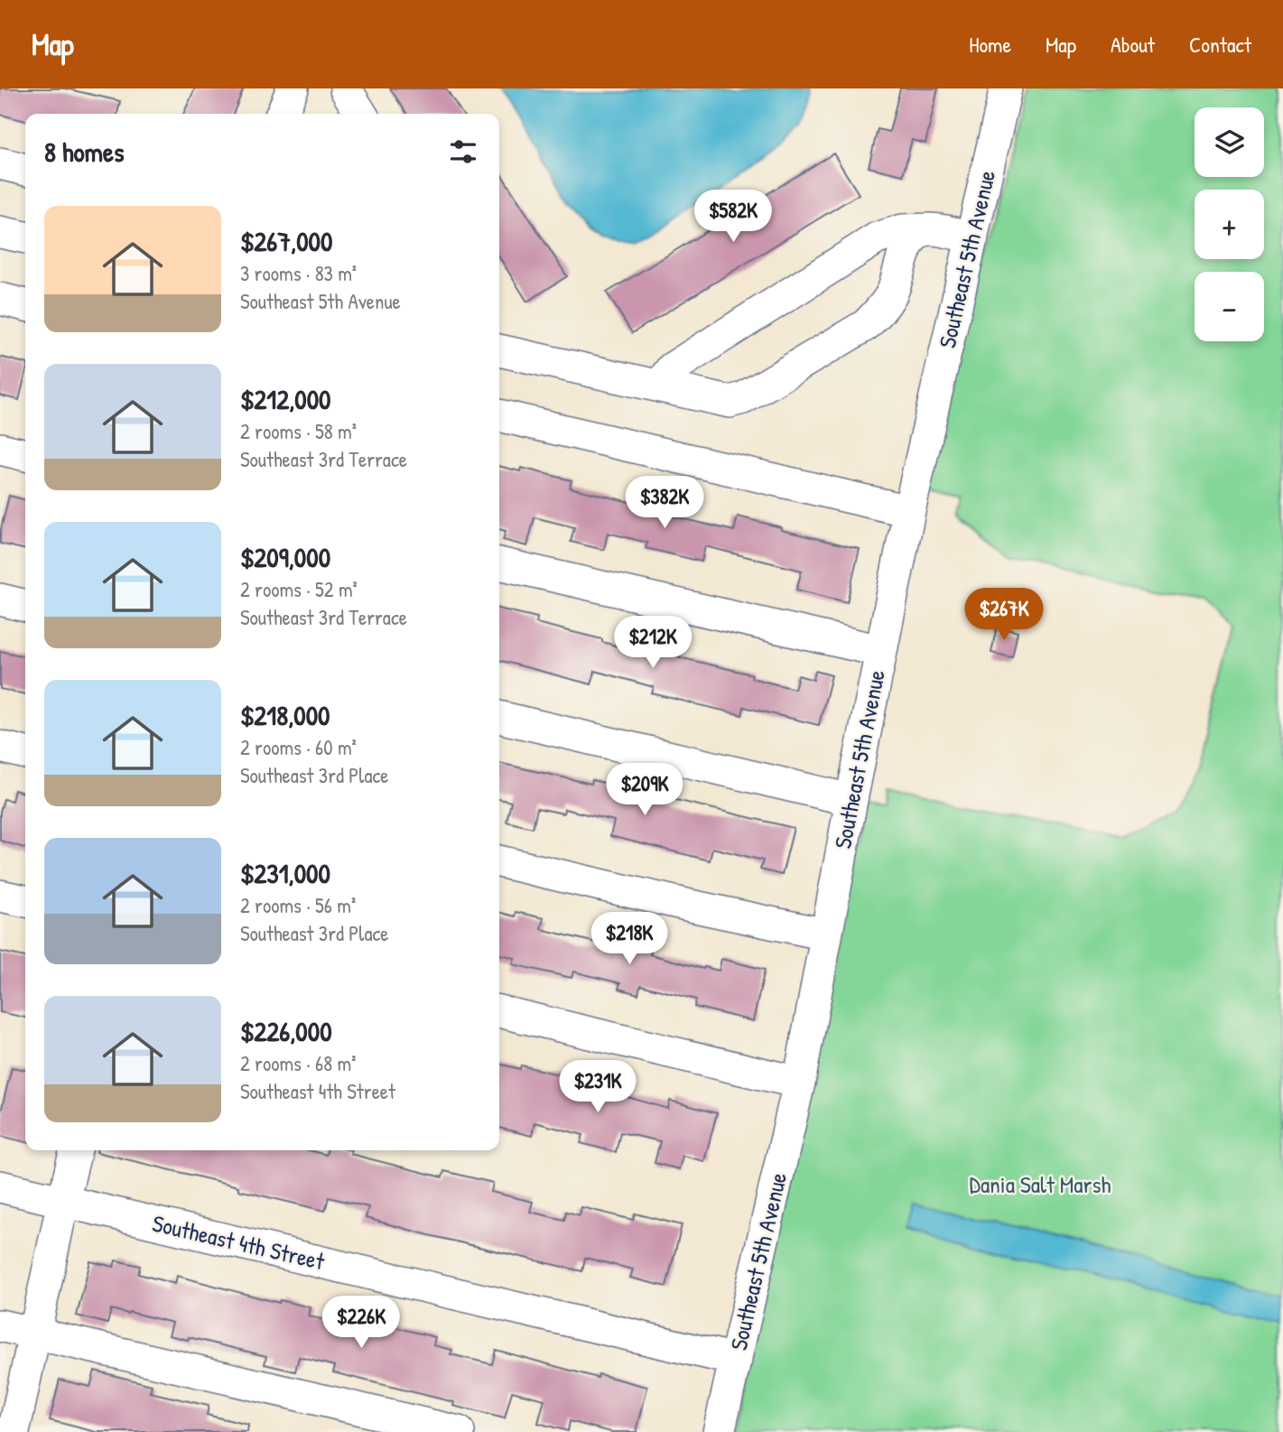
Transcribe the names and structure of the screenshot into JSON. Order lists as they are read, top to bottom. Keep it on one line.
{"streets":{"street":["Southeast 5th Avenue","Southeast 4th Street"]},"crossings":[["Southeast 5th Avenue","Southeast 4th Street"]],"parks":["Dania Salt Marsh"],"page":{"header":"Map","nav":["Home","Map","About","Contact"],"map_buttons":["+","−"],"heading":"8 homes","price":["$582K","$382K","$267K","$212K","$209K","$218K","$231K","$226K"],"list":[{"name":"$267,000","note":"3 rooms · 83 m² · Southeast 5th Avenue"},{"name":"$212,000","note":"2 rooms · 58 m² · Southeast 3rd Terrace"},{"name":"$209,000","note":"2 rooms · 52 m² · Southeast 3rd Terrace"},{"name":"$218,000","note":"2 rooms · 60 m² · Southeast 3rd Place"},{"name":"$231,000","note":"2 rooms · 56 m² · Southeast 3rd Place"},{"name":"$226,000","note":"2 rooms · 68 m² · Southeast 4th Street"}]}}
